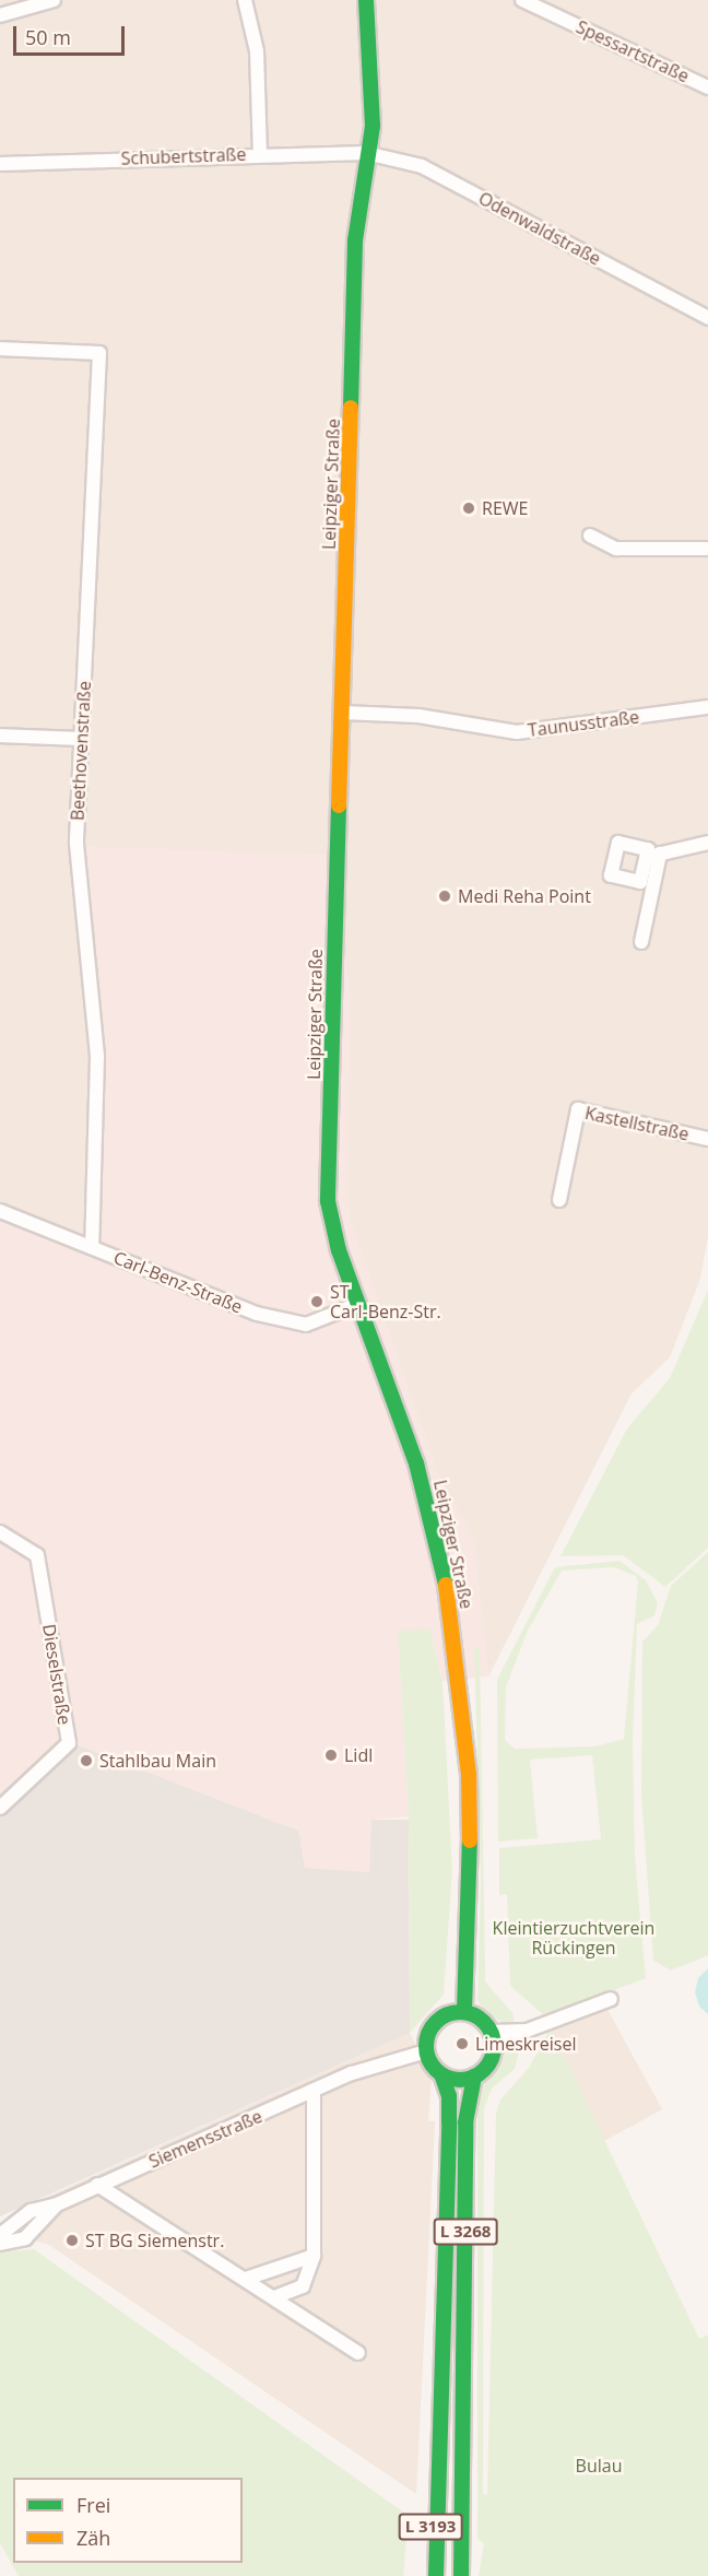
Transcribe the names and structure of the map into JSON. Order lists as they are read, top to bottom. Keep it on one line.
{"streets":{"main road":["Leipziger Straße","L 3268","L 3193"],"street":["Spessartstraße","Schubertstraße","Odenwaldstraße","Taunusstraße","Beethovenstraße","Kastellstraße","Carl-Benz-Straße","Dieselstraße","Siemensstraße"]},"crossings":[["Schubertstraße","Odenwaldstraße"],["Schubertstraße","Leipziger Straße"],["Odenwaldstraße","Leipziger Straße"],["Leipziger Straße","Taunusstraße"],["Leipziger Straße","Carl-Benz-Straße"],["Leipziger Straße","Siemensstraße"],["Leipziger Straße","L 3268"],["Beethovenstraße","Carl-Benz-Straße"],["Siemensstraße","L 3268"],["L 3268","L 3193"]],"parks":["Kleintierzuchtverein Rückingen","Bulau"],"places":["REWE","Medi Reha Point","ST Carl-Benz-Str.","Lidl","Stahlbau Main","Limeskreisel","ST BG Siemenstr."],"legend":["Frei","Zäh"],"scale_bar":"50 m"}
